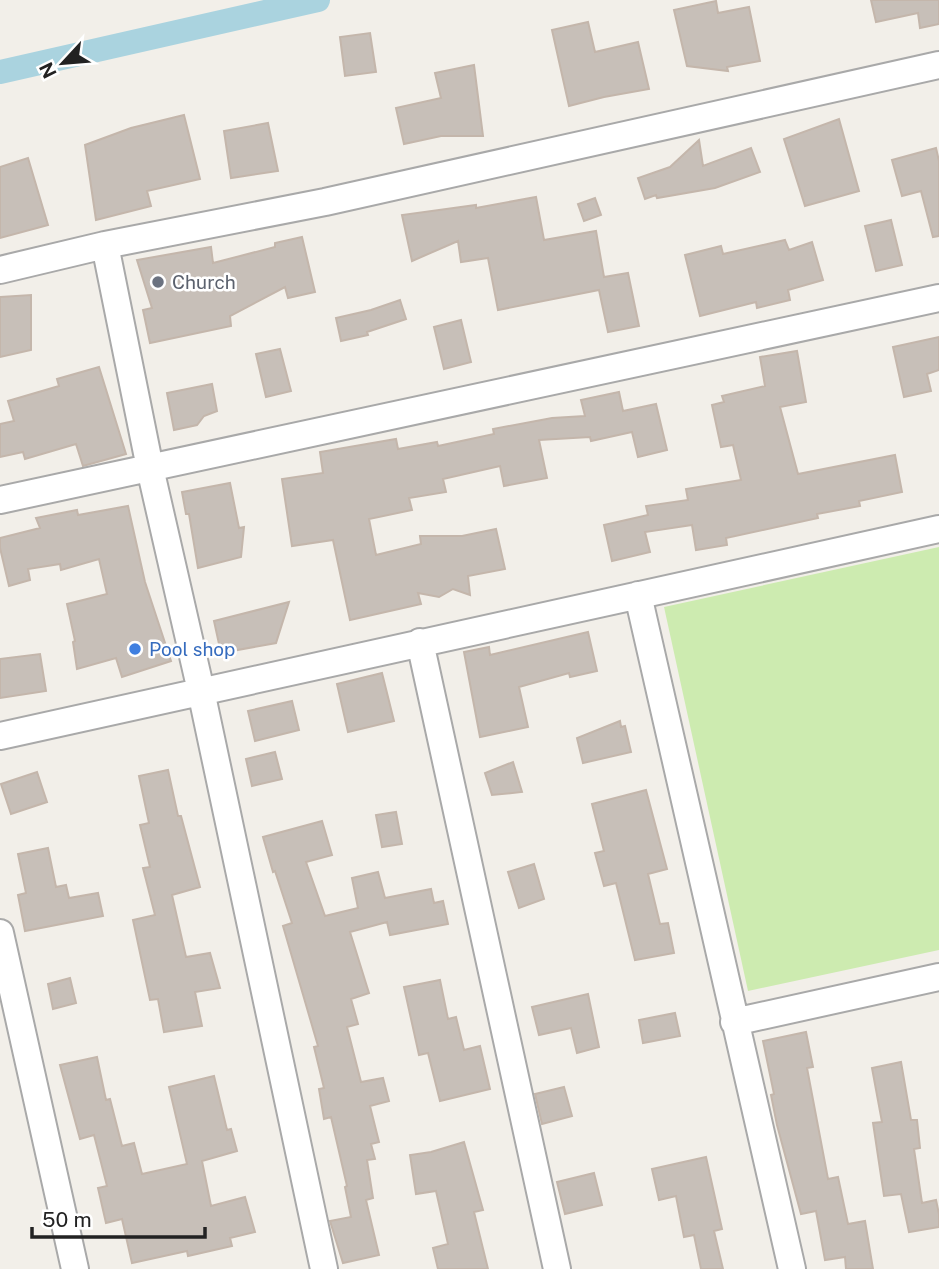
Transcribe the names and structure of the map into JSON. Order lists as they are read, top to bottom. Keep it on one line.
{"places":["Church","Pool shop"],"scale_bar":"50 m","north":"bottom left"}
